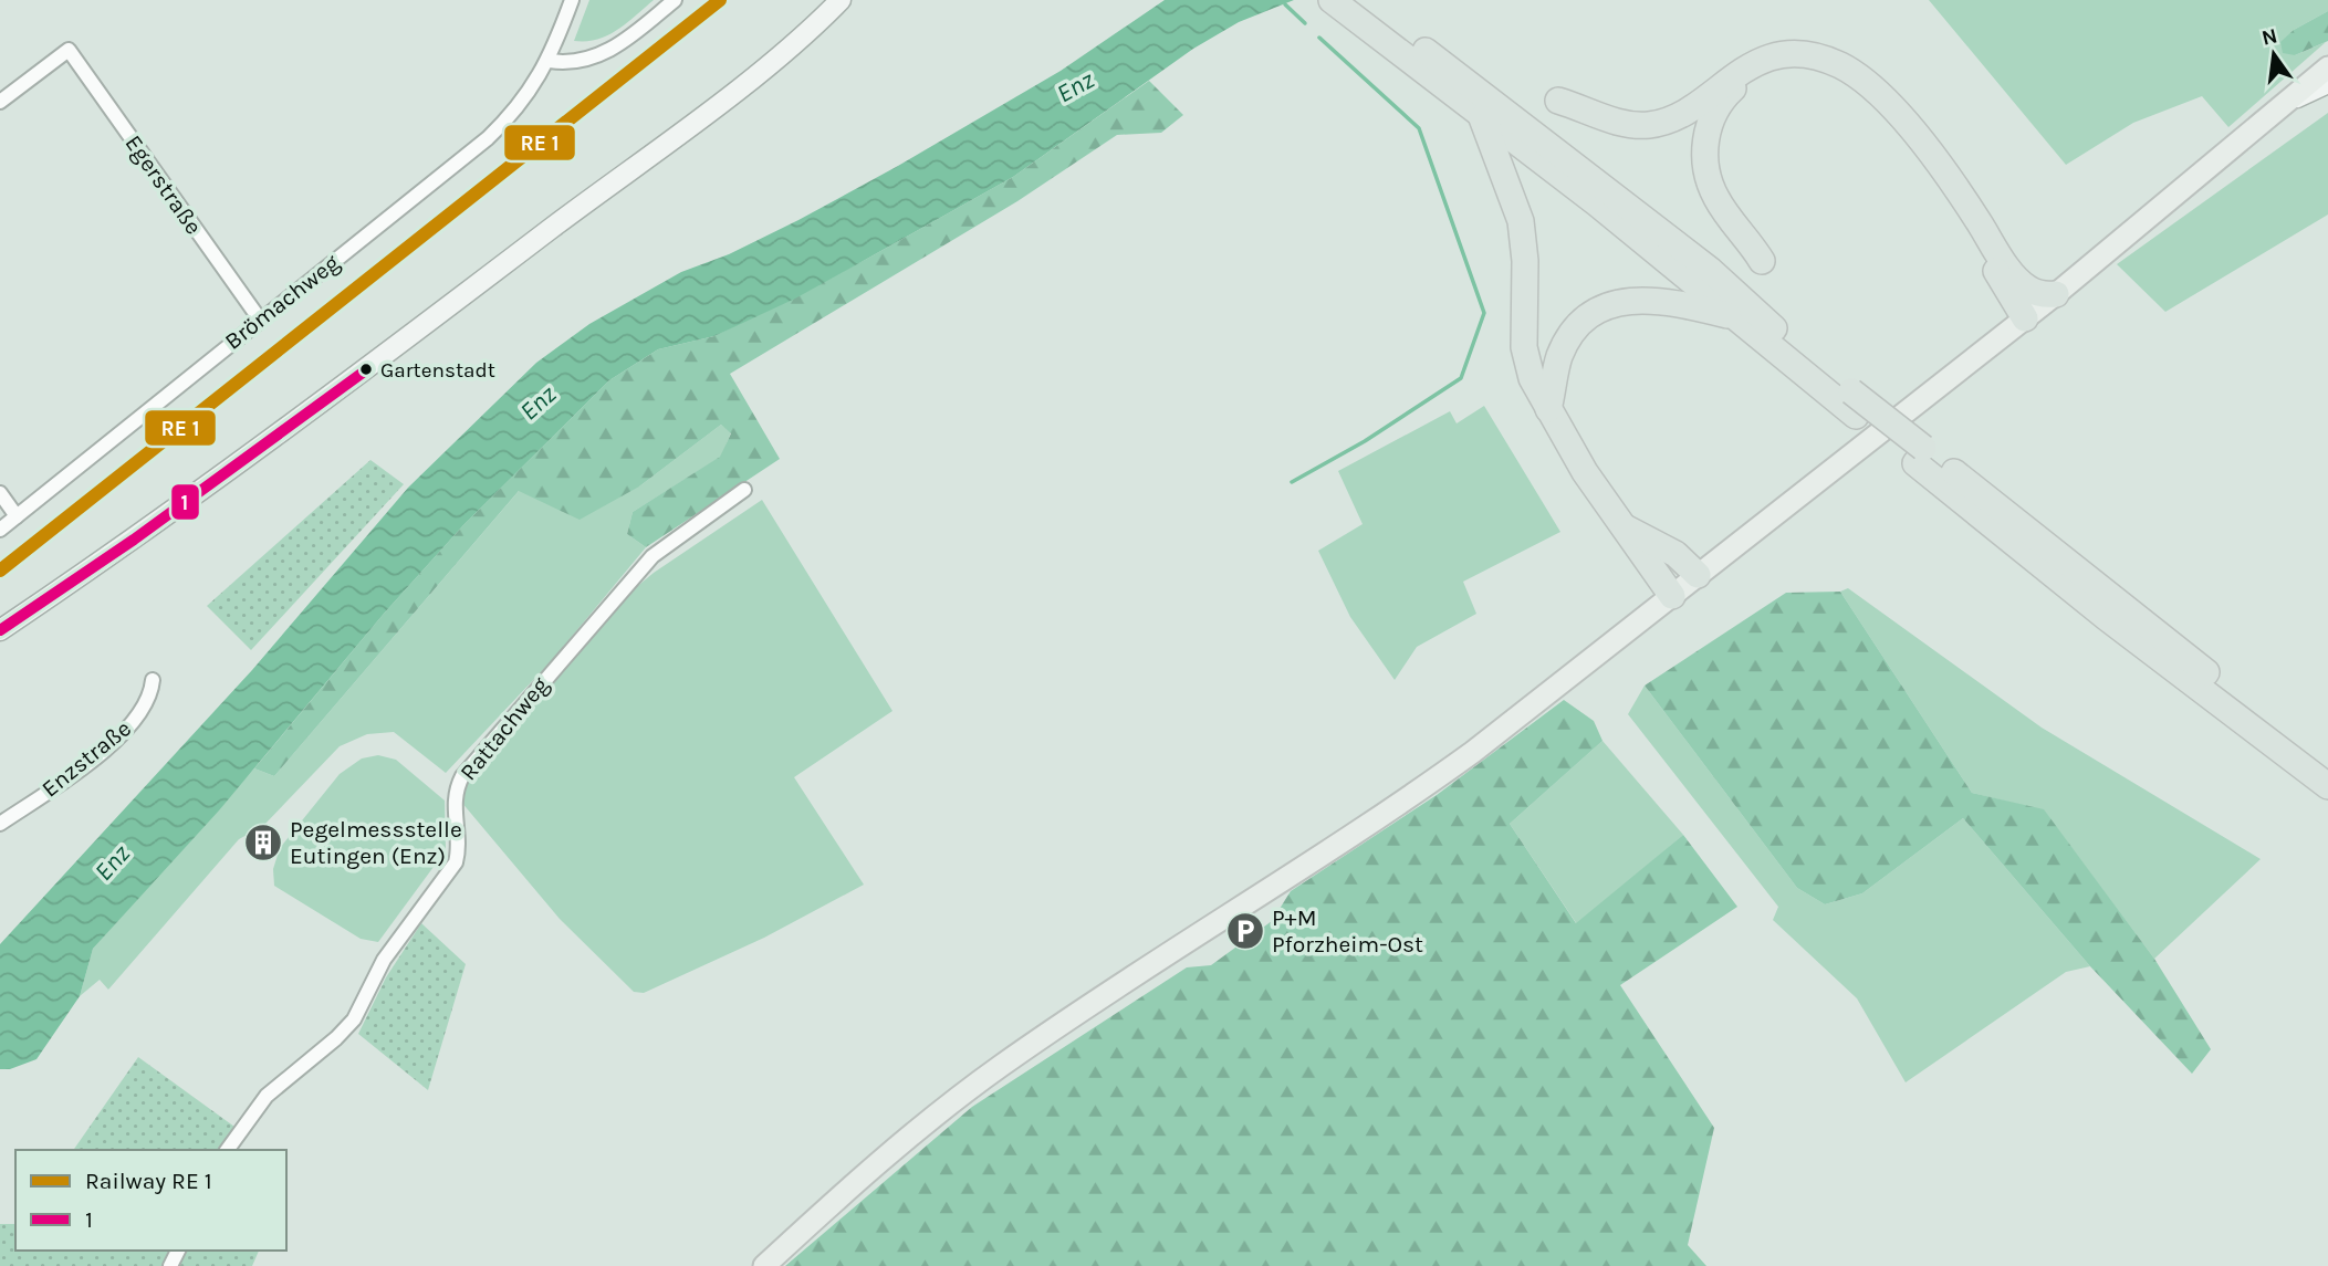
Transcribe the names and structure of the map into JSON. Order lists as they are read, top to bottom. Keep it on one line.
{"streets":{"street":["Egerstraße","Brömachweg","Rattachweg","Enzstraße"]},"crossings":[["Egerstraße","Brömachweg"]],"water":["Enz"],"places":{"other":["Gartenstadt"],"building":["Pegelmessstelle Eutingen (Enz)"],"parking":["P+M Pforzheim-Ost"]},"lines":["transit line 1"],"legend":["Railway RE 1","1"],"north":"top"}
